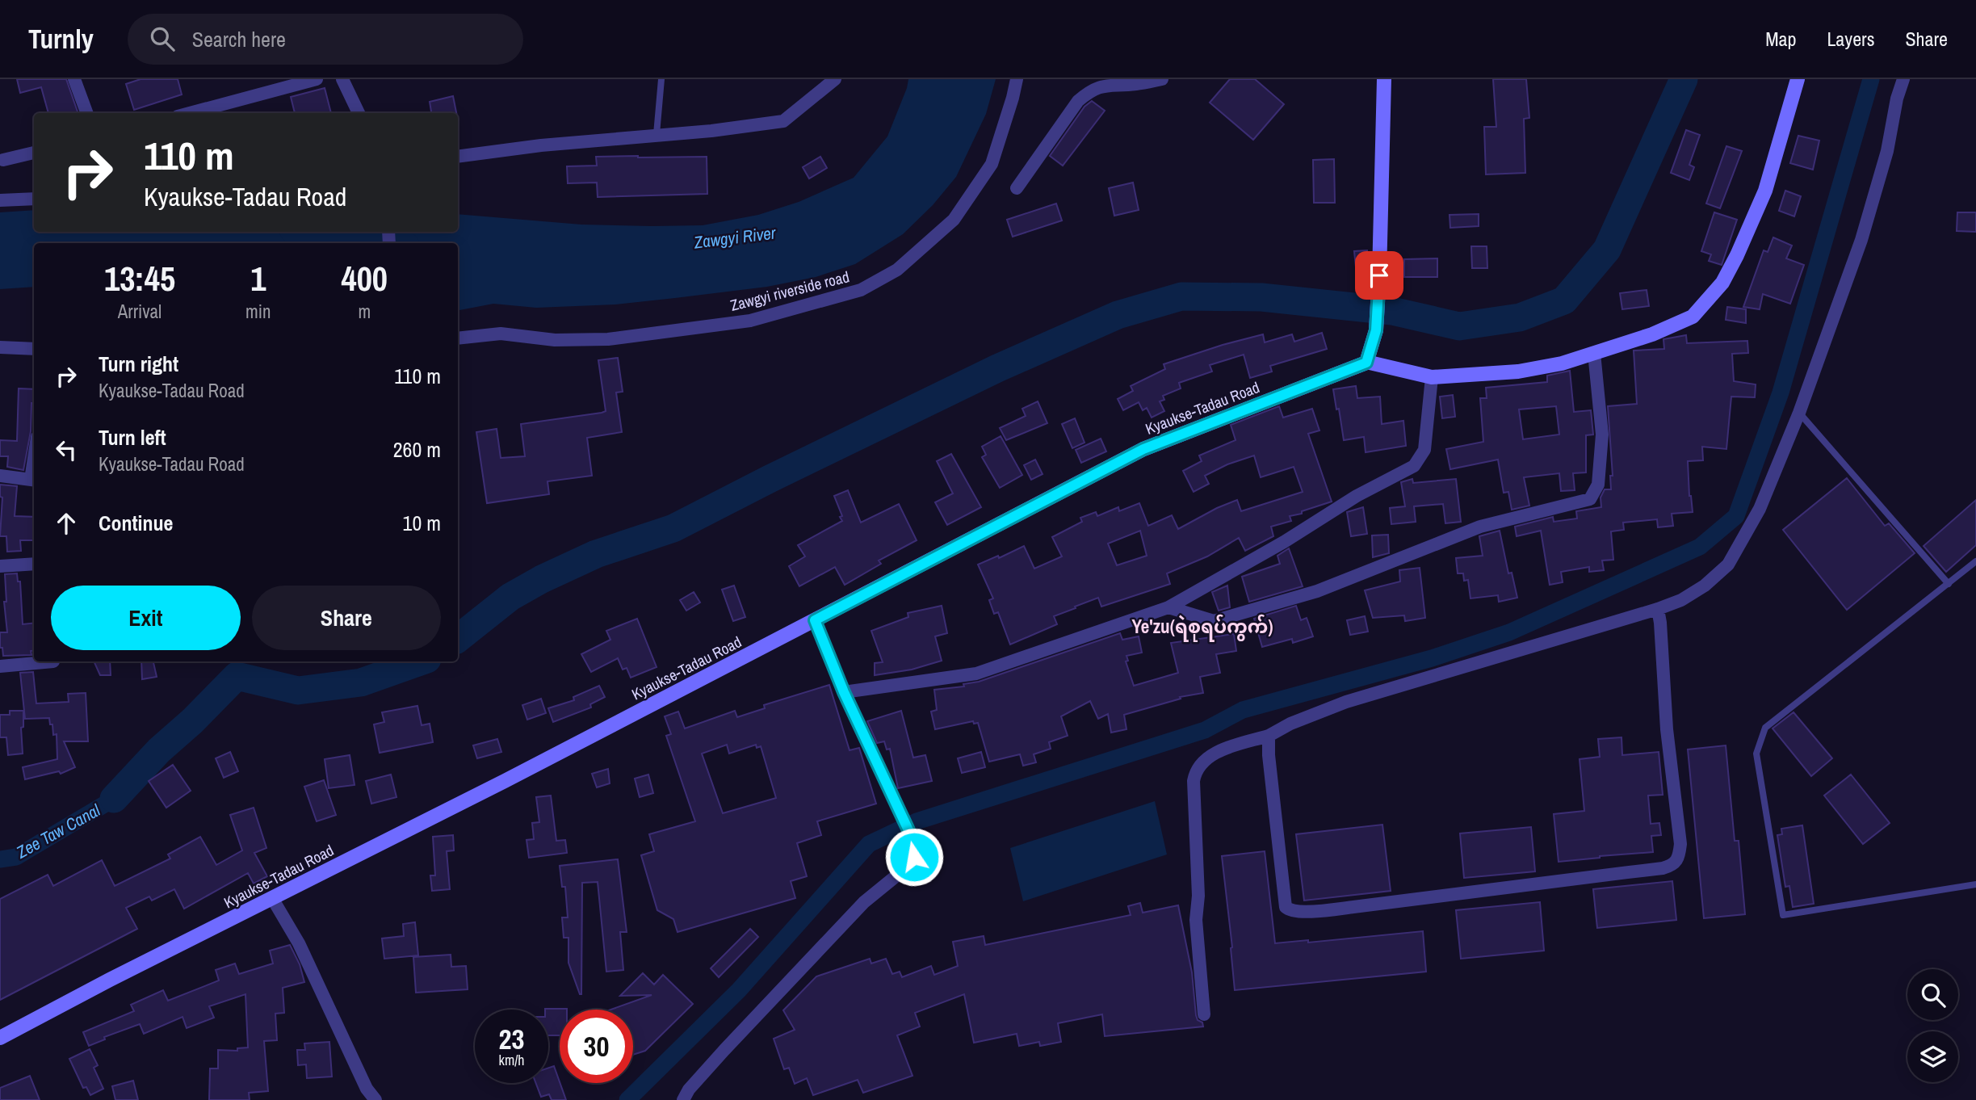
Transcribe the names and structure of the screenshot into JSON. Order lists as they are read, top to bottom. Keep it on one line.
{"streets":{"main road":["Kyaukse-Tadau Road"],"street":["Zawgyi riverside road"]},"districts":["Ye'zu(ရဲစုရပ်ကွက်)"],"water":["Zawgyi River","Zee Taw Canal"],"page":{"header":"Turnly","search":"Search here","nav":["Map","Layers","Share"],"turn":["110 m","Kyaukse-Tadau Road"],"eta":["13:45","Arrival","1","min","400","m"],"list":[{"name":"Turn right","note":"Kyaukse-Tadau Road","value":"110 m"},{"name":"Turn left","note":"Kyaukse-Tadau Road","value":"260 m"},{"name":"Continue","value":"10 m"}],"buttons":["Exit","Share"],"speed":"23 km/h","limit":"30"}}
